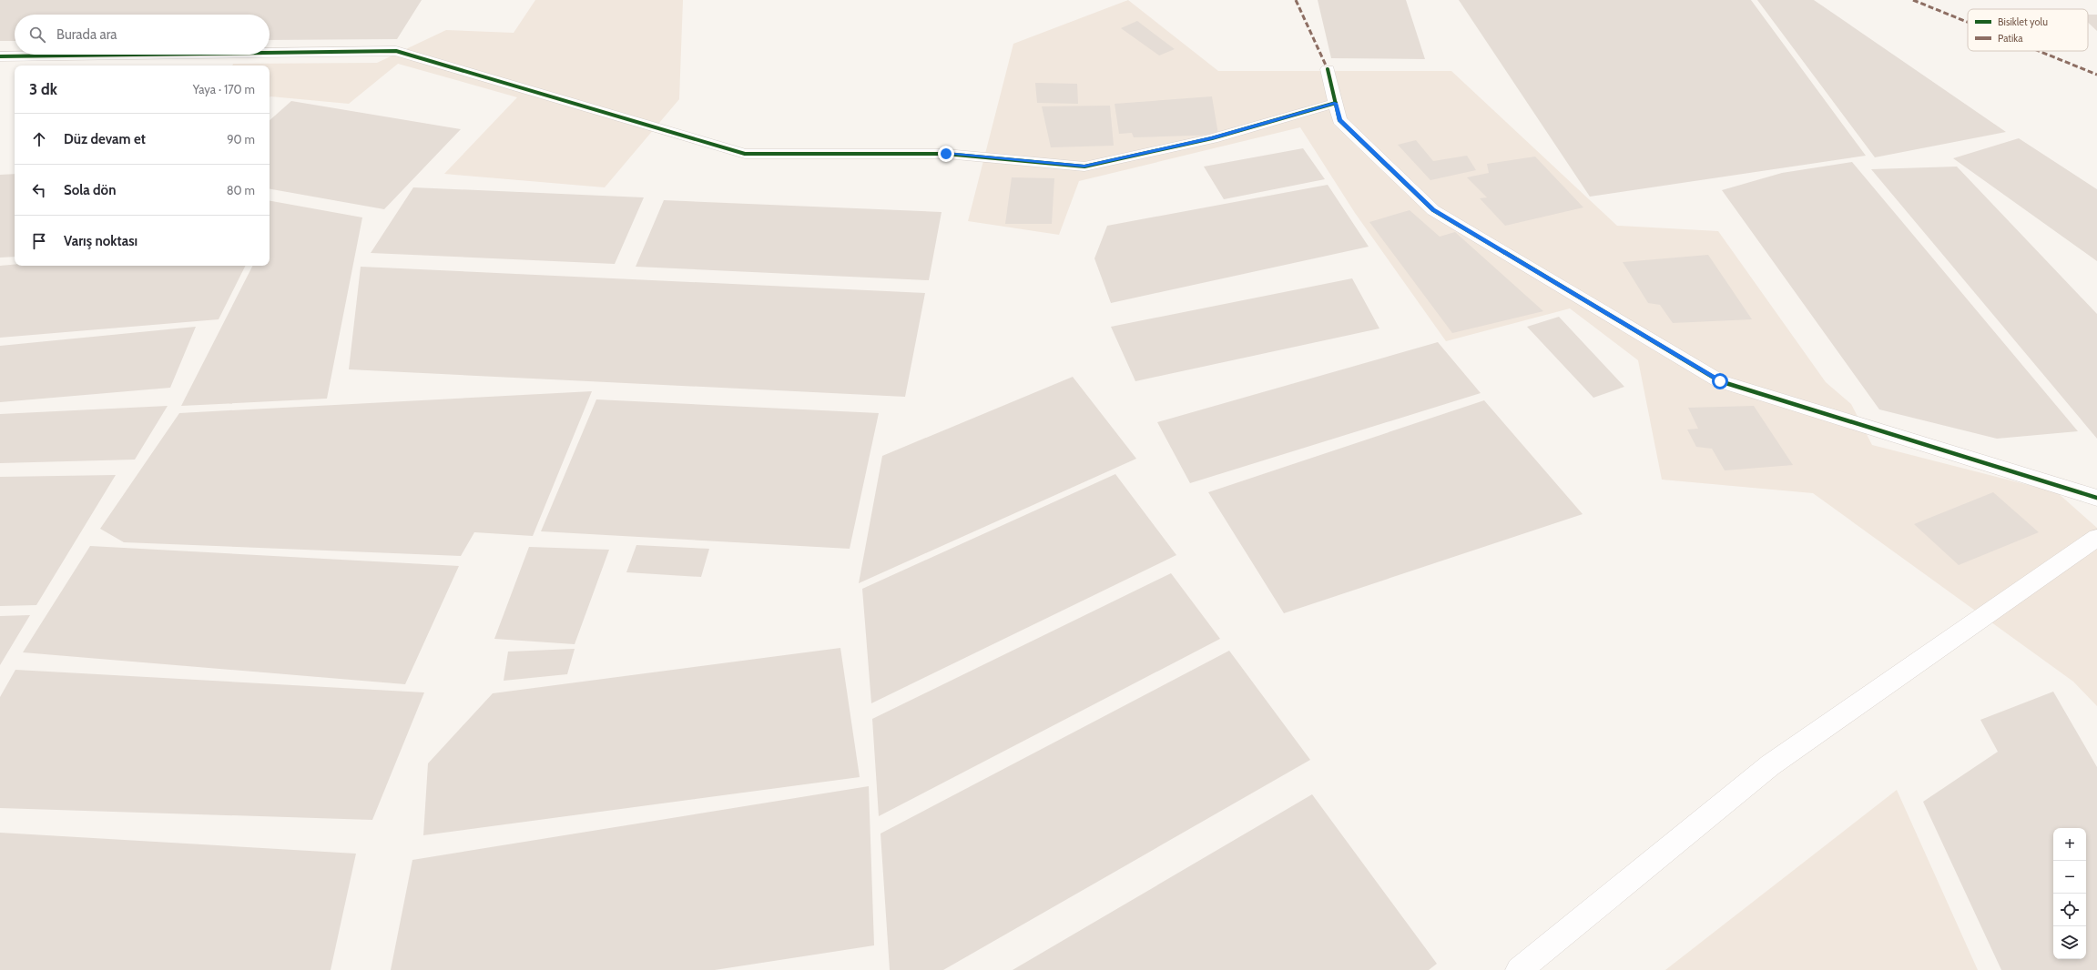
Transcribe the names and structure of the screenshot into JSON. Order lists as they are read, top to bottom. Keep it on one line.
{"legend":["Bisiklet yolu","Patika"],"page":{"search":"Burada ara","heading":["3 dk","Yaya · 170 m"],"list":[["Düz devam et","90 m"],["Sola dön","80 m"],"Varış noktası"],"map_buttons":["+","−"]}}
